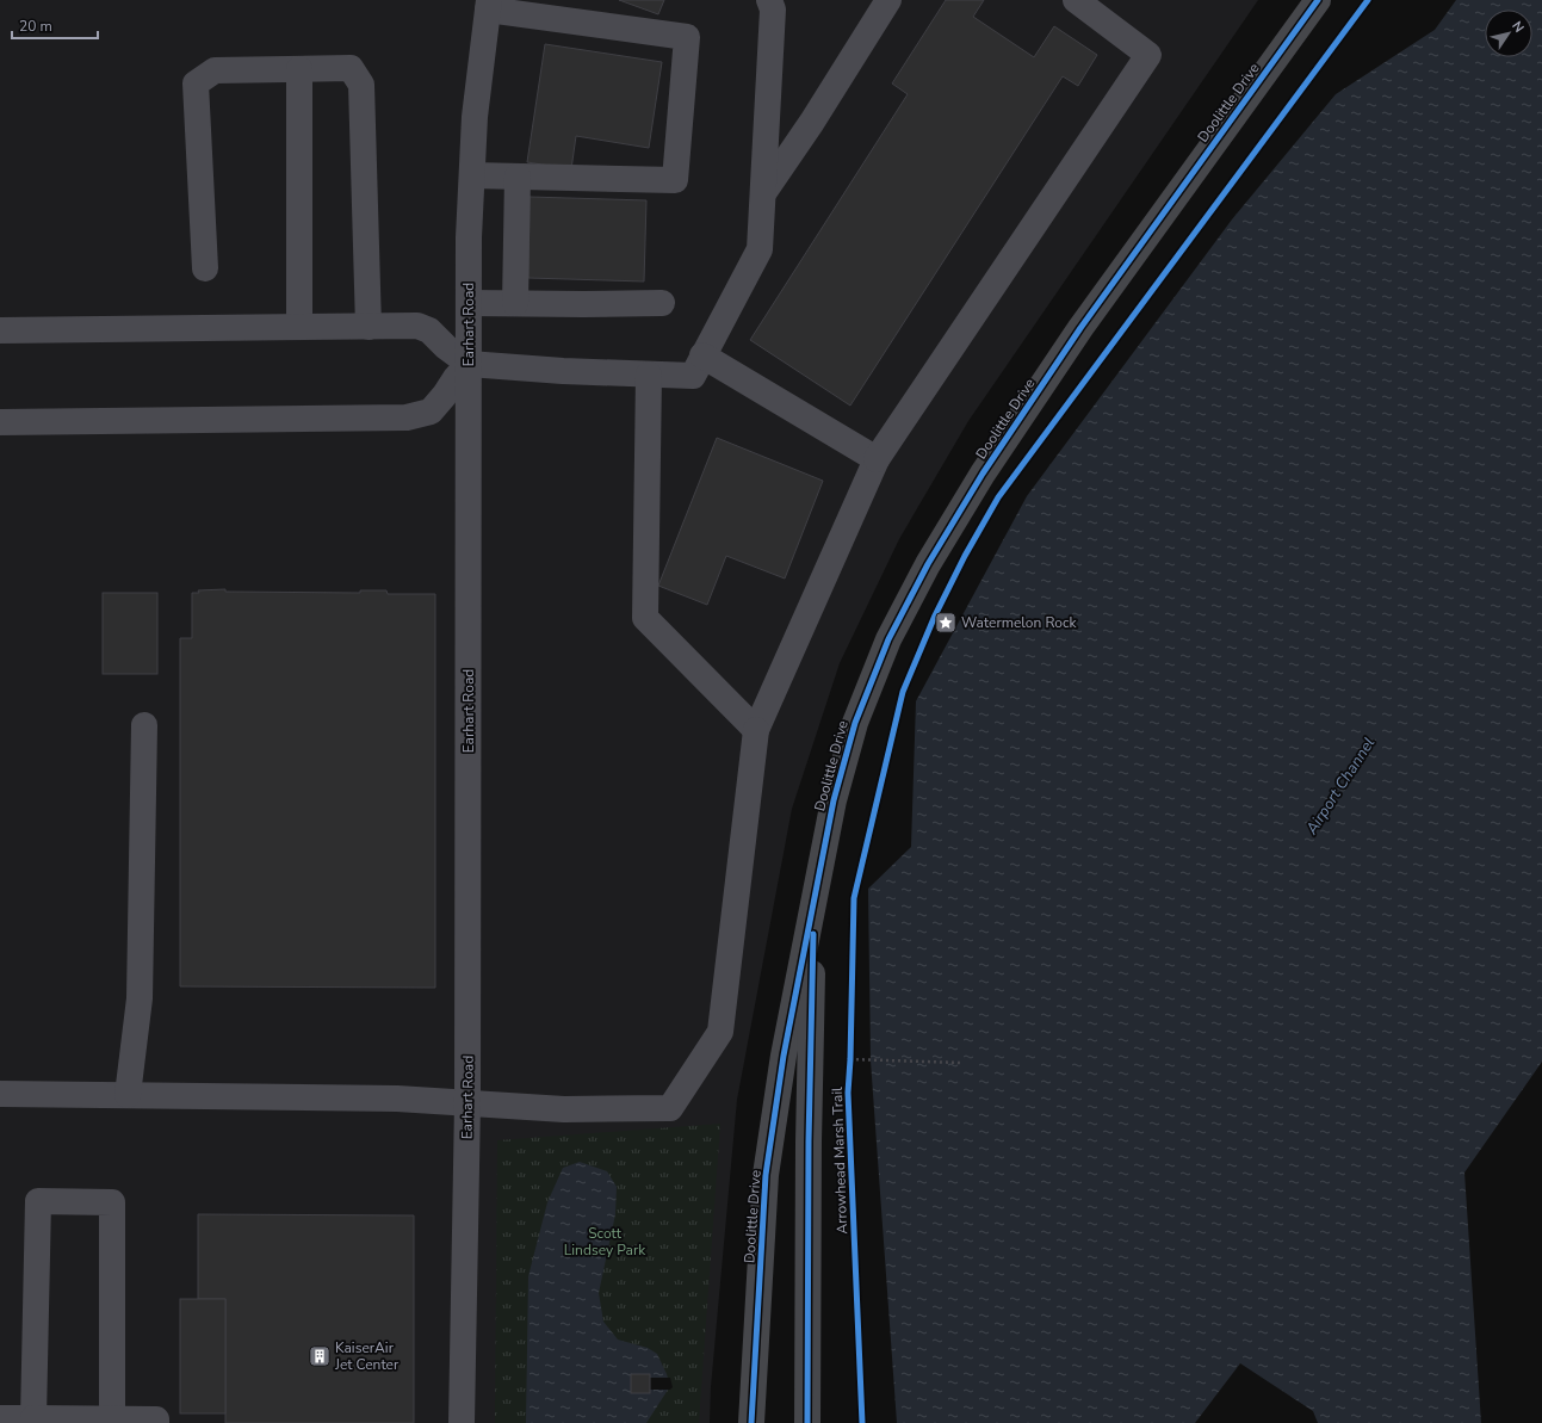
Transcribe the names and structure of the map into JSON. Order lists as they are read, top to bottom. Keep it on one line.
{"streets":{"main road":["Doolittle Drive"],"street":["Earhart Road"],"cycle path":["Arrowhead Marsh Trail"]},"water":["Airport Channel"],"parks":["Scott Lindsey Park"],"places":{"place":["Watermelon Rock"],"building":["KaiserAir Jet Center"]},"scale_bar":"20 m","north":"top right"}
